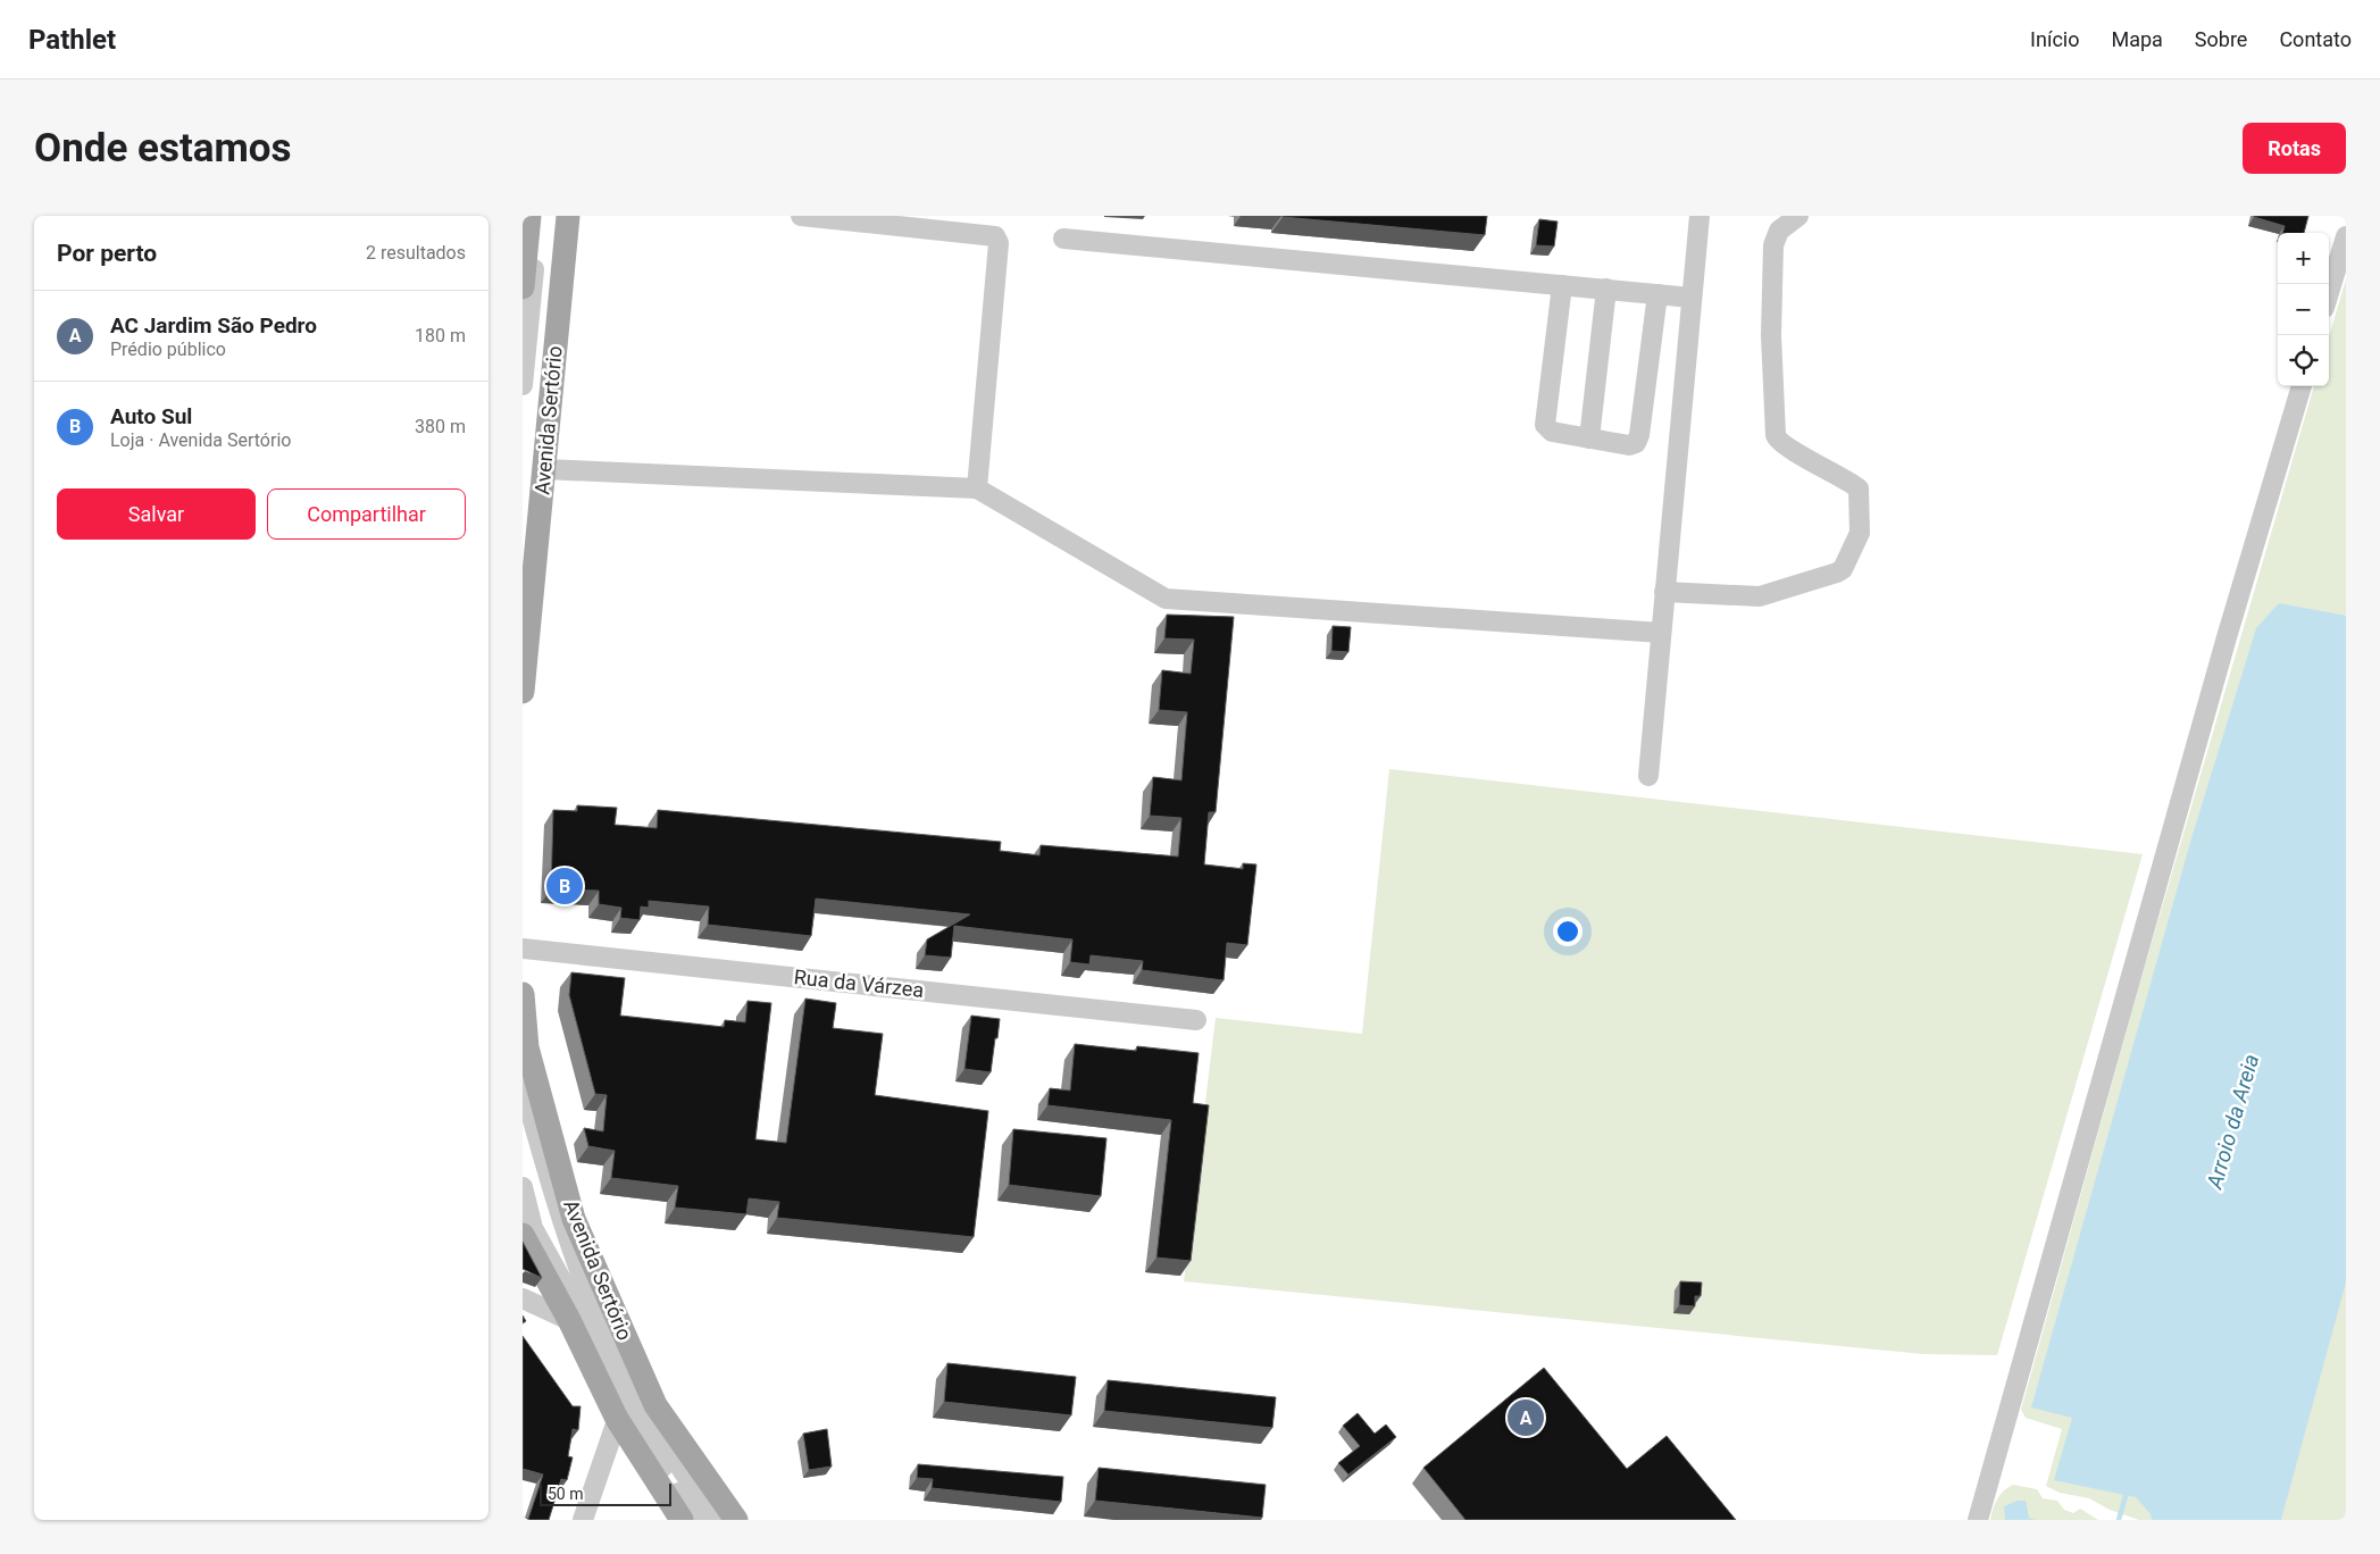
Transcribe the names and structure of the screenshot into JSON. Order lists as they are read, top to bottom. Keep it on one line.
{"streets":{"main road":["Avenida Sertório"],"street":["Rua da Várzea"]},"water":["Arroio da Areia"],"scale_bar":"50 m","page":{"header":"Pathlet","nav":["Início","Mapa","Sobre","Contato"],"buttons":["Rotas",["Salvar","Compartilhar"]],"title":"Onde estamos","heading":["Por perto","2 resultados"],"map_buttons":["+","−"],"list":[{"mark":"A","name":"AC Jardim São Pedro","note":"Prédio público","value":"180 m"},{"mark":"B","name":"Auto Sul","note":"Loja · Avenida Sertório","value":"380 m"}],"pins":["B","A"],"scale":"50 m"}}
